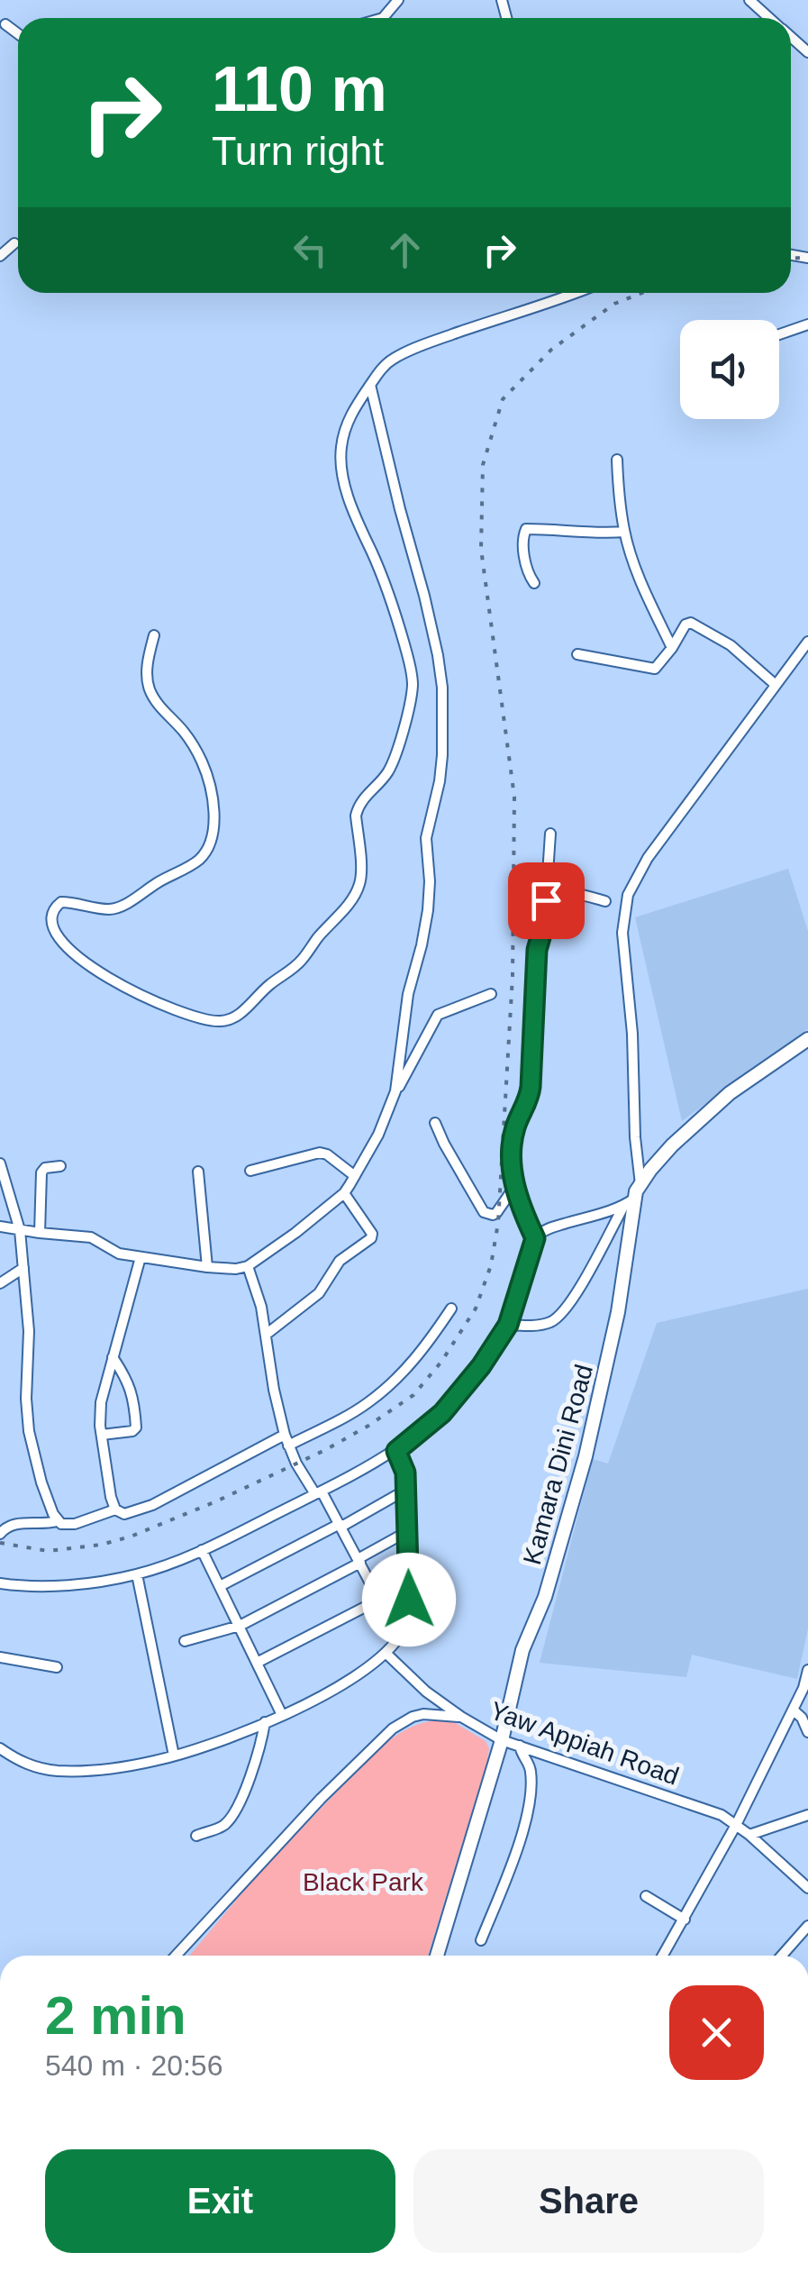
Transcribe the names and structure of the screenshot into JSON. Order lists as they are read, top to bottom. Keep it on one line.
{"streets":{"street":["Kamara Dini Road","Yaw Appiah Road"]},"crossings":[["Kamara Dini Road","Yaw Appiah Road"]],"parks":["Black Park"],"page":{"turn":["110 m","Turn right"],"heading":["2 min","540 m · 20:56"],"buttons":["Exit","Share"]}}
